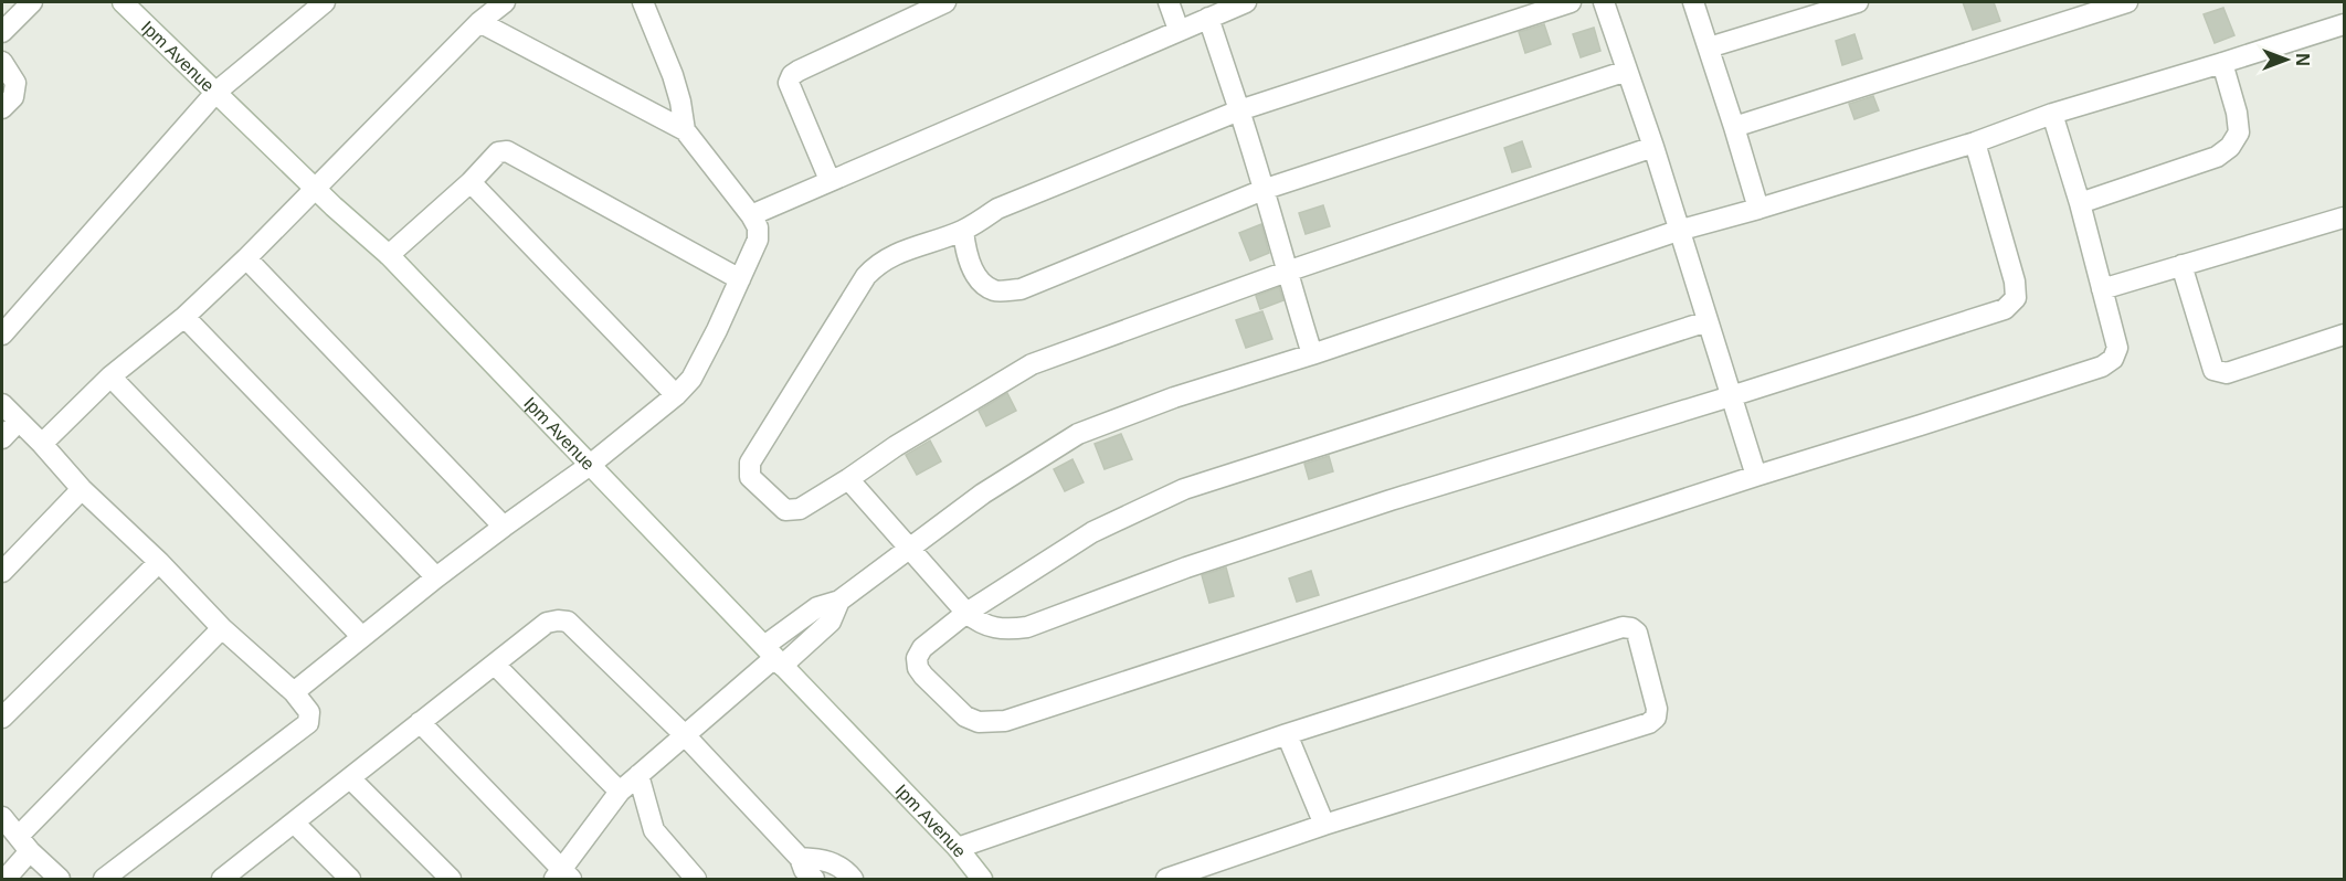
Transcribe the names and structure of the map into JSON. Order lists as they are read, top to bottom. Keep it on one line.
{"streets":{"street":["Ipm Avenue"]},"north":"right"}
